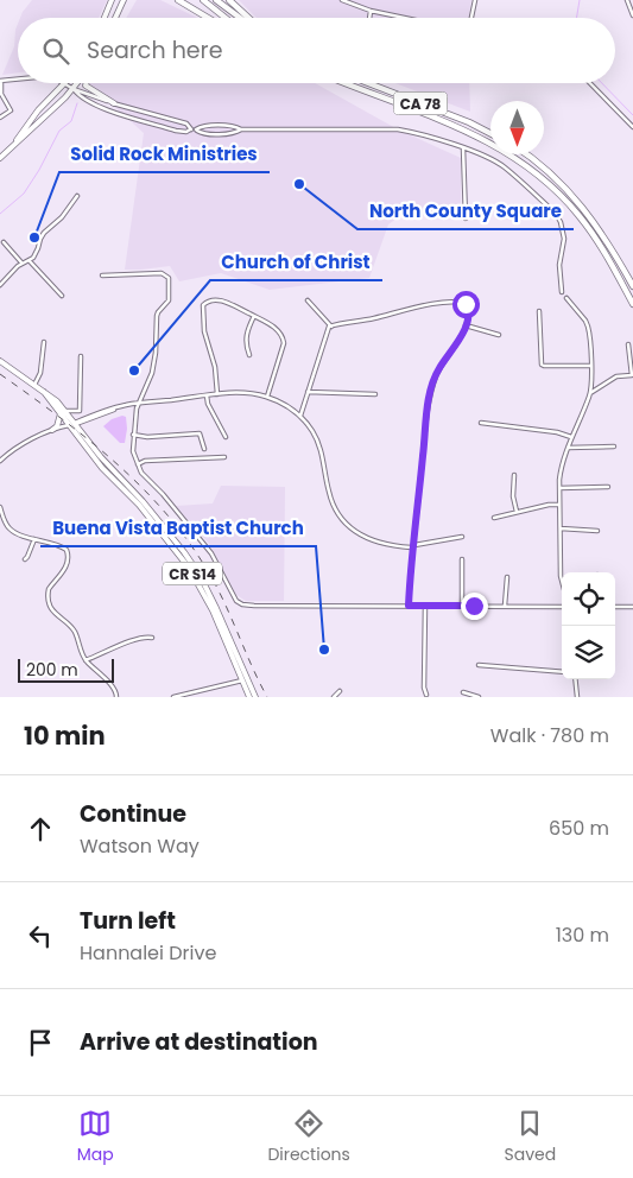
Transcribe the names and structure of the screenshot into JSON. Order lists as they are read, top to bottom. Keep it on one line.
{"streets":{"highway":["CA 78"],"main road":["CR S14"]},"places":["North County Square","Solid Rock Ministries","Church of Christ","Buena Vista Baptist Church"],"scale_bar":"200 m","north":"bottom","page":{"search":"Search here","scale":"200 m","heading":["10 min","Walk · 780 m"],"list":[["Continue","Watson Way","650 m"],["Turn left","Hannalei Drive","130 m"],"Arrive at destination"],"nav":["Map","Directions","Saved"]}}
